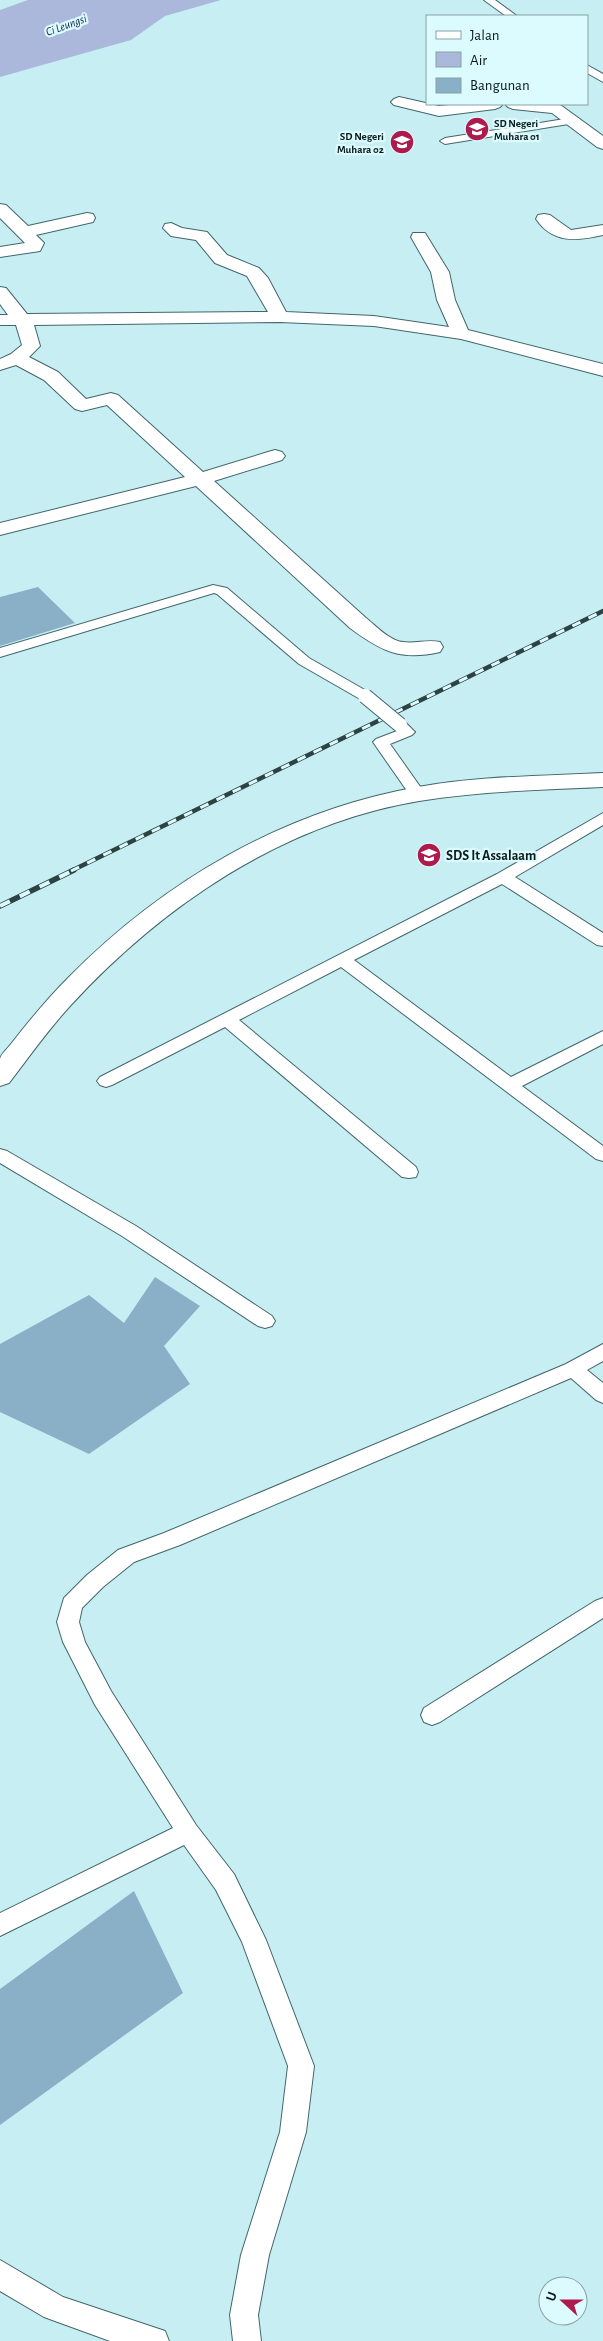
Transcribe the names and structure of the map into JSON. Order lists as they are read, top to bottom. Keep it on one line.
{"water":["Ci Leungsi"],"places":{"school or university":["SD Negeri Muhara 01","SD Negeri Muhara 02","SDS It Assalaam"]},"legend":["Jalan","Air","Bangunan"],"north":"left"}
